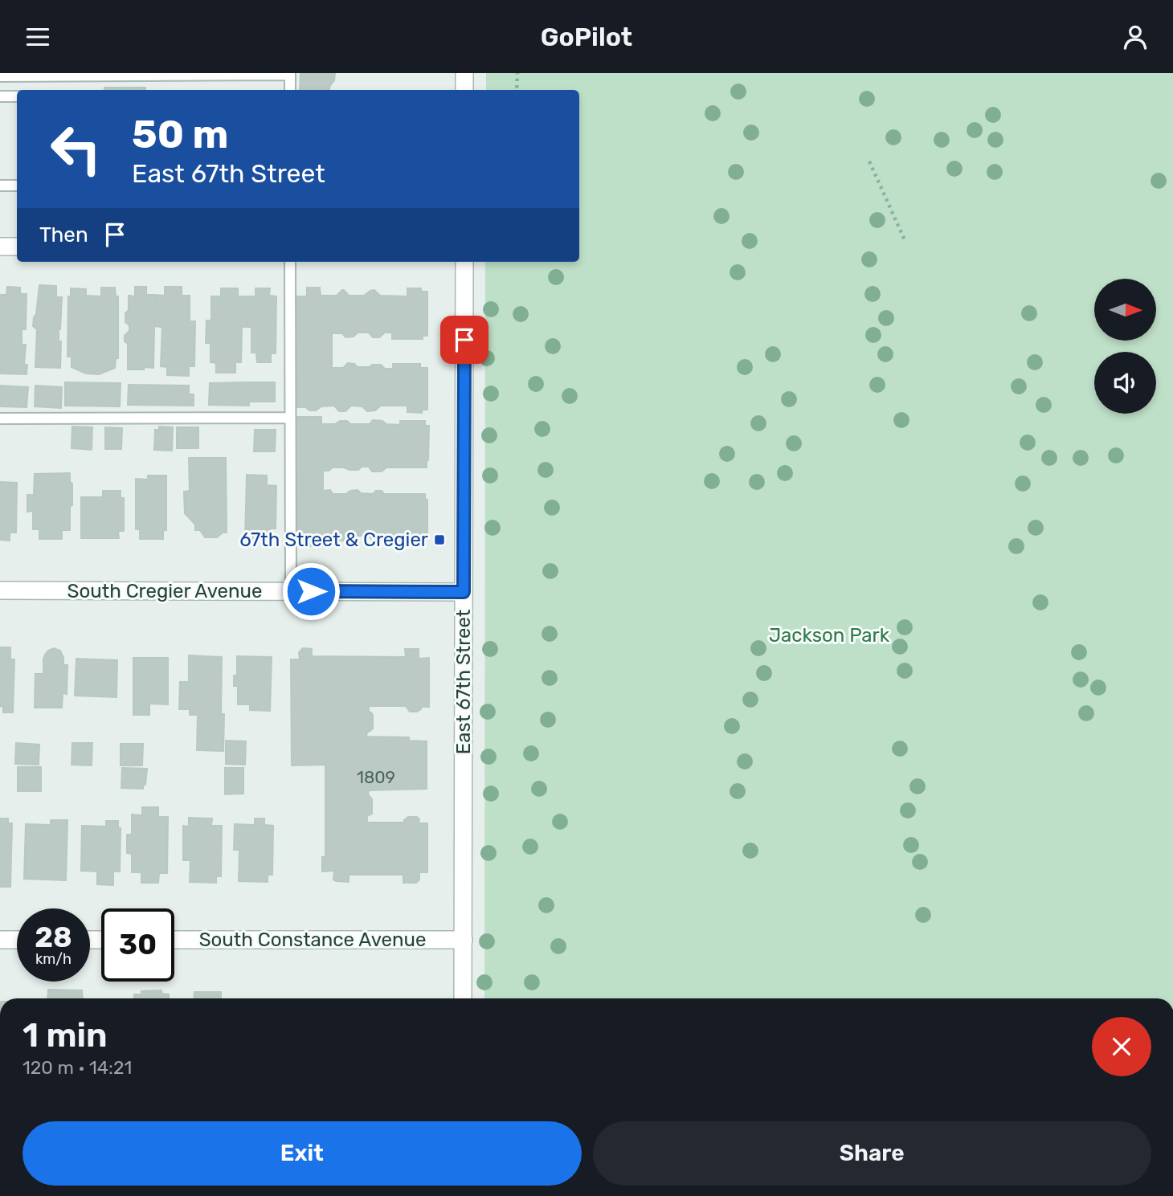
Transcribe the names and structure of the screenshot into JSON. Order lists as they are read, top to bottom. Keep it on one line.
{"streets":{"street":["South Cregier Avenue","East 67th Street","South Constance Avenue"]},"crossings":[["South Cregier Avenue","East 67th Street"],["East 67th Street","South Constance Avenue"]],"parks":["Jackson Park"],"places":{"transit":["67th Street & Cregier"]},"house_numbers":["1809"],"north":"right","page":{"header":"GoPilot","turn":["50 m","East 67th Street"],"then":"Then","speed":"28 km/h","limit":"30","heading":["1 min","120 m · 14:21"],"buttons":["Exit","Share"]}}
